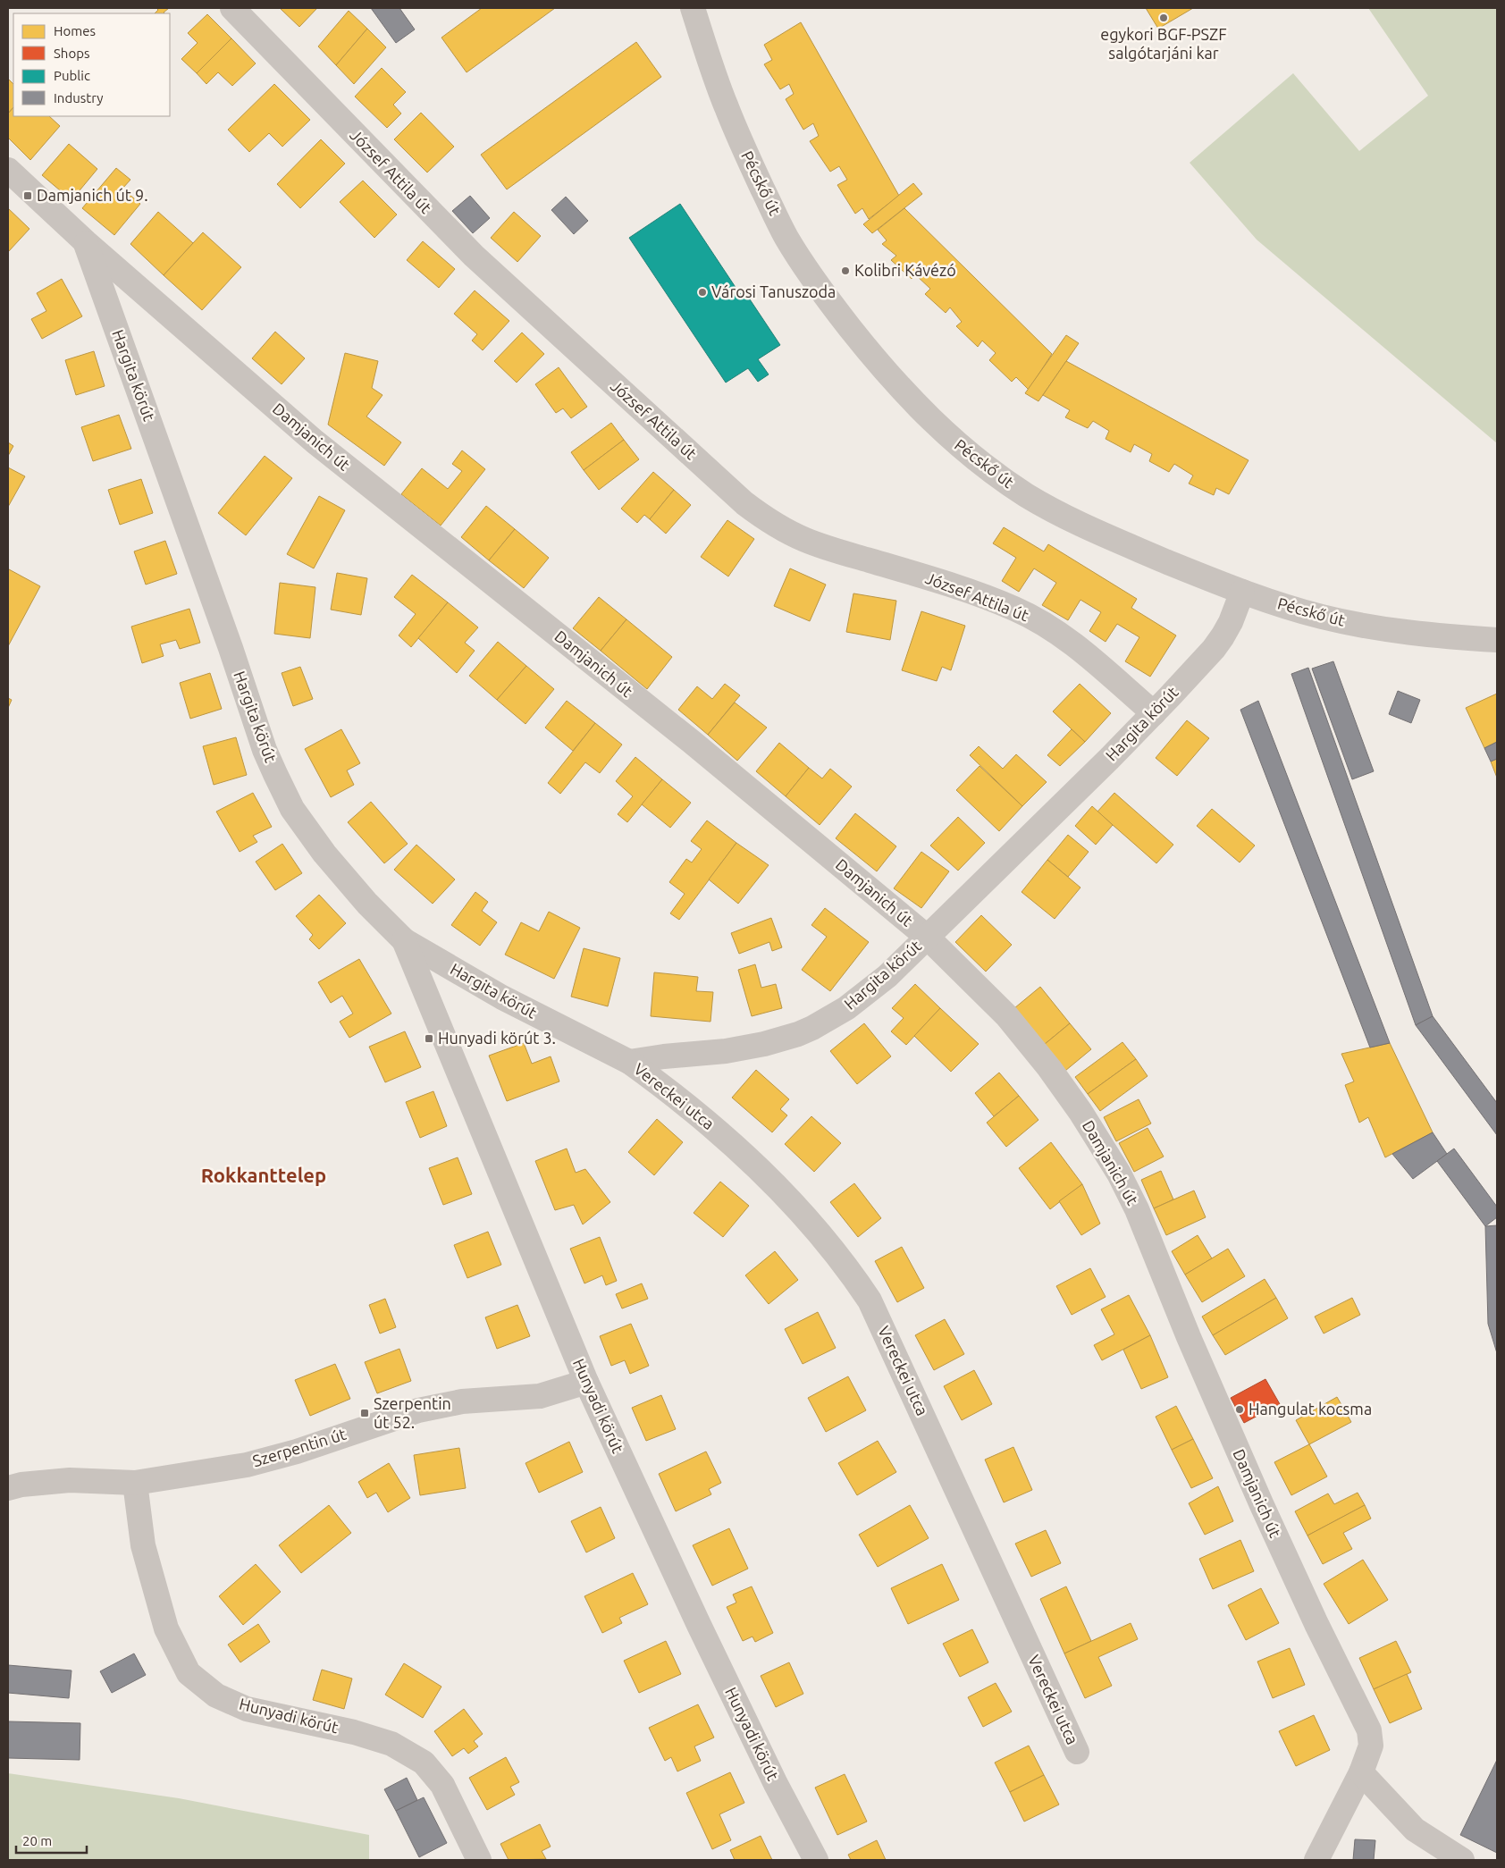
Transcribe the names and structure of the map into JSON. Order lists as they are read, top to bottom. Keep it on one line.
{"streets":{"street":["József Attila út","Pécskő út","Hargita körút","Damjanich út","Vereckei utca","Hunyadi körút","Szerpentin út"]},"crossings":[["József Attila út","Hargita körút"],["Pécskő út","Hargita körút"],["Hargita körút","Damjanich út"],["Hargita körút","Vereckei utca"],["Hargita körút","Hunyadi körút"],["Hunyadi körút","Szerpentin út"]],"districts":["Rokkanttelep"],"places":{"other":["egykori BGF-PSZF salgótarjáni kar","Kolibri Kávézó","Városi Tanuszoda","Hangulat kocsma"],"transit":["Damjanich út 9.","Hunyadi körút 3.","Szerpentin út 52."]},"legend":["Homes","Shops","Public","Industry"],"scale_bar":"20 m"}
